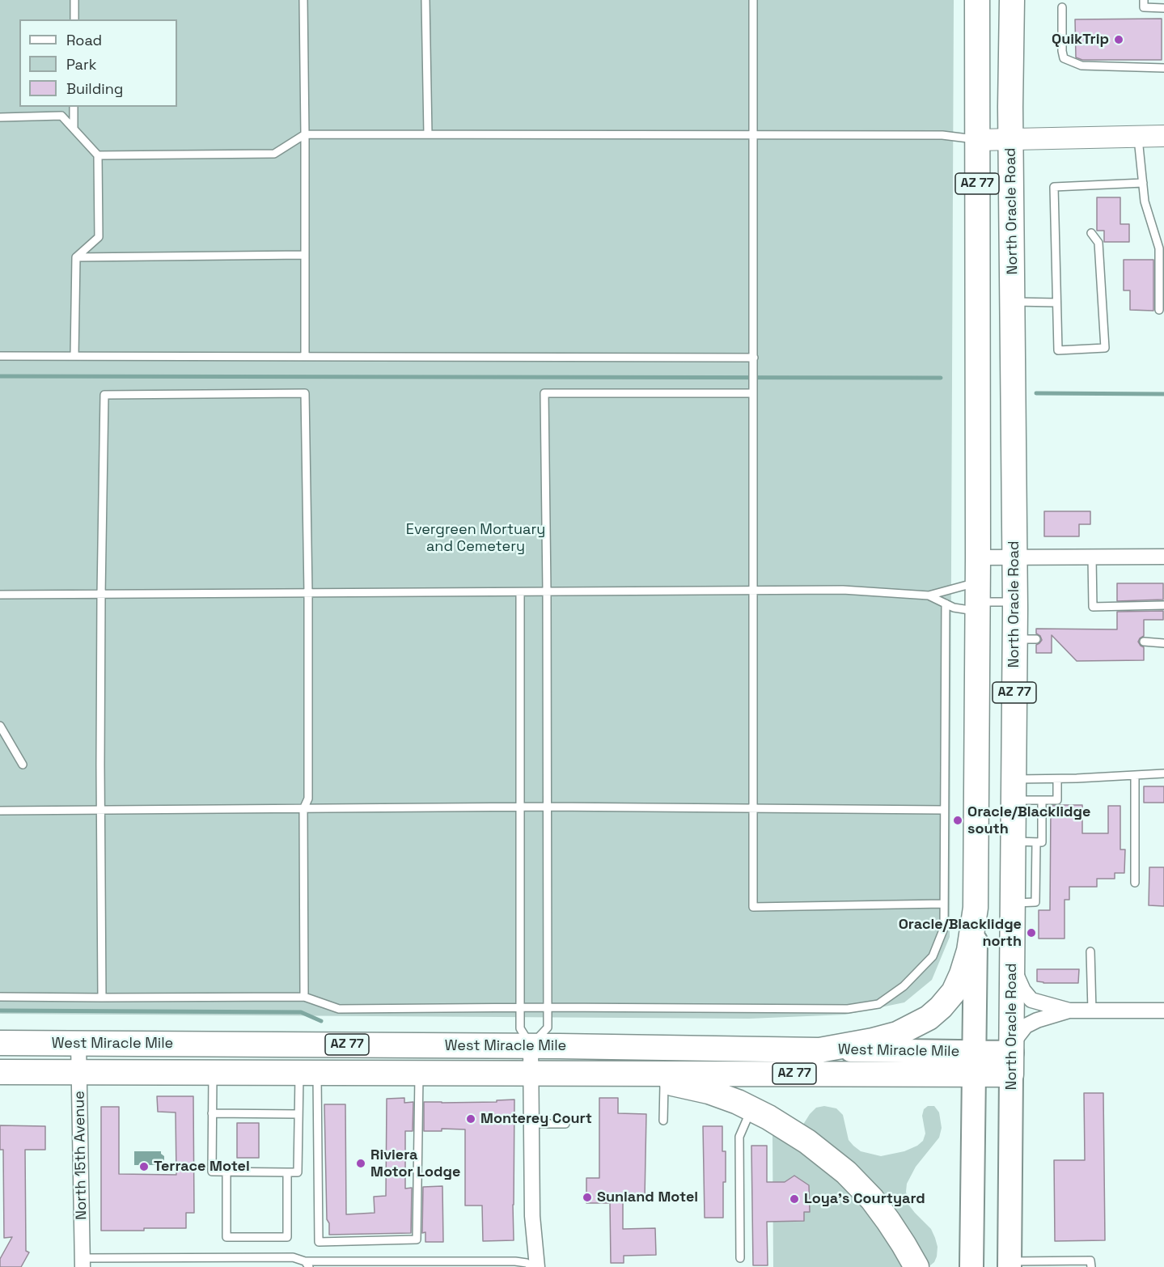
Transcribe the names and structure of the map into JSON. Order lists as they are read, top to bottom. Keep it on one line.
{"streets":{"highway":["AZ 77","North Oracle Road","West Miracle Mile"],"street":["North 15th Avenue"]},"crossings":[["AZ 77","West Miracle Mile"],["North Oracle Road","West Miracle Mile"],["West Miracle Mile","North 15th Avenue"]],"parks":["Evergreen Mortuary and Cemetery"],"places":["QuikTrip","Oracle/Blacklidge south","Oracle/Blacklidge north","Monterey Court","Riviera Motor Lodge","Terrace Motel","Sunland Motel","Loya's Courtyard"],"legend":["Road","Park","Building"]}
